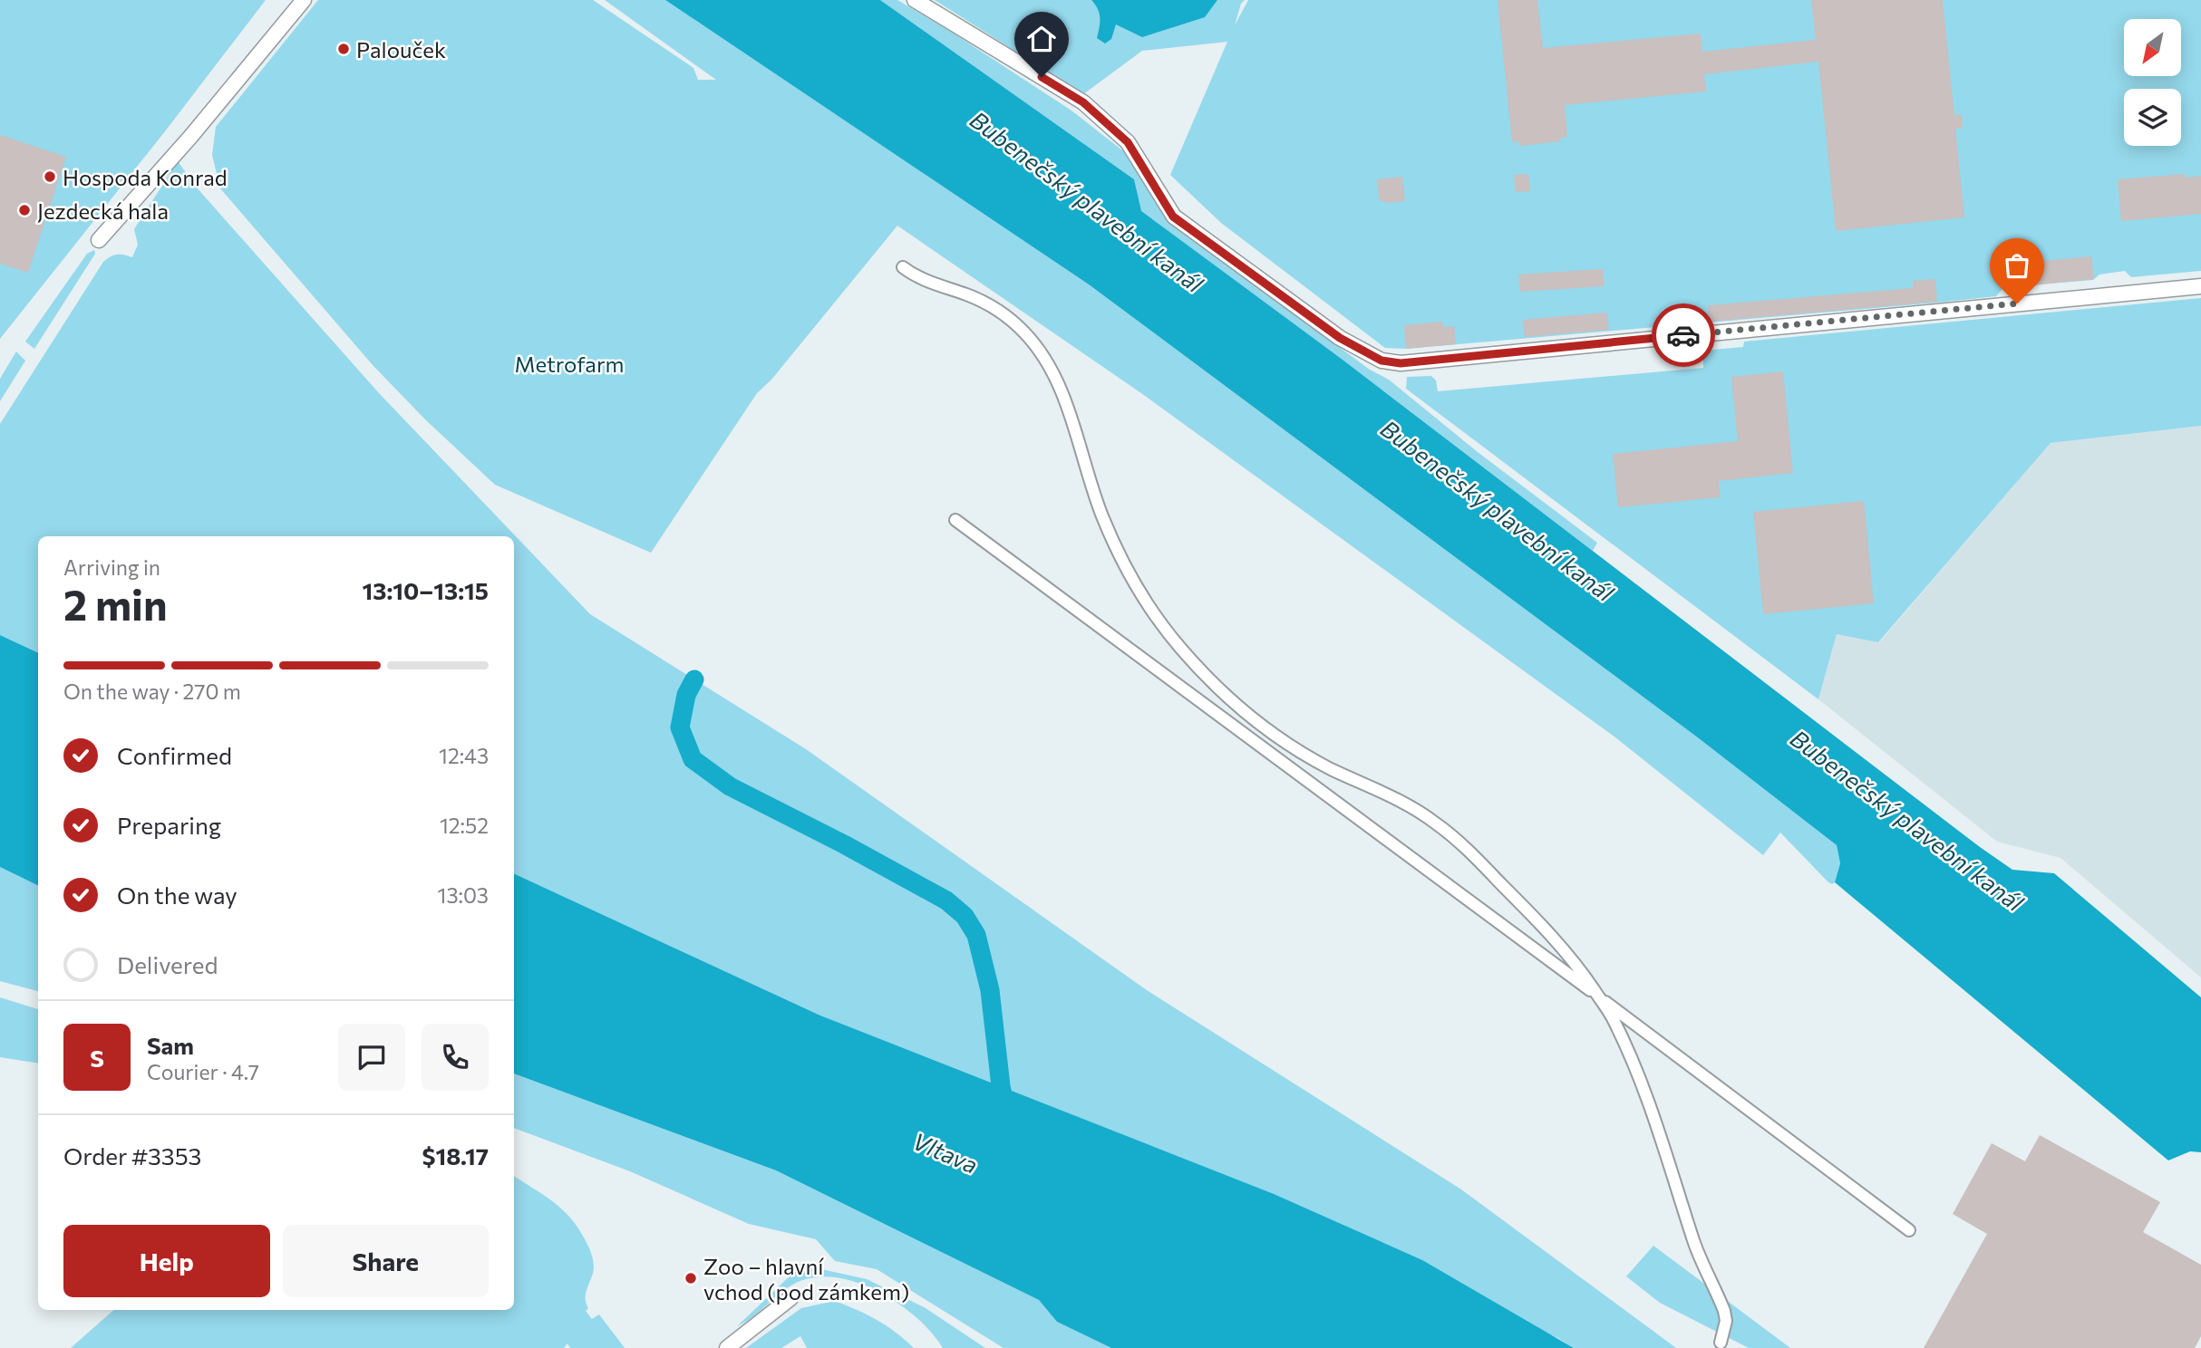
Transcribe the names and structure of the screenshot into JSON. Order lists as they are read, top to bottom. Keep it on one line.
{"water":["Bubenečský plavební kanál","Vltava"],"parks":["Metrofarm"],"places":["Palouček","Hospoda Konrad","Jezdecká hala","Zoo – hlavní vchod (pod zámkem)"],"north":"bottom left","page":{"heading":["2 min","Arriving in","13:10–13:15"],"panel":["Sam","Courier · 4.7","Order #3353","$18.17"],"bar":"On the way · 270 m","list":[["Confirmed","12:43"],["Preparing","12:52"],["On the way","13:03"],"Delivered"],"round":"S","buttons":["Help","Share"]}}
